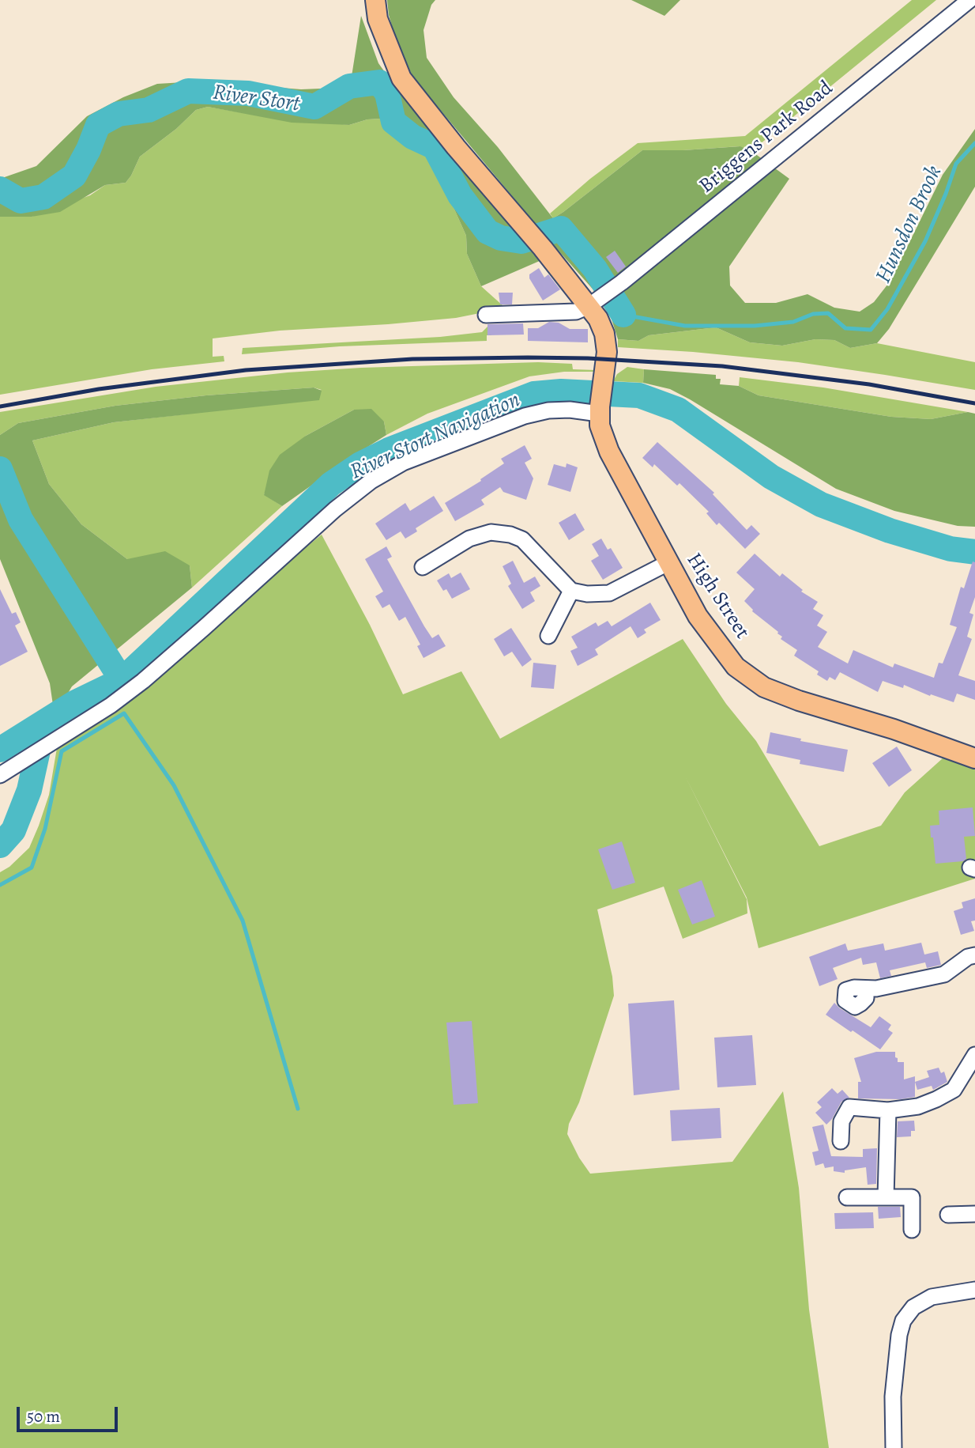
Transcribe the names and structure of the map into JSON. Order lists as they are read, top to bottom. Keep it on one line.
{"streets":{"main road":["High Street"],"street":["Briggens Park Road"]},"water":["River Stort","Hunsdon Brook","River Stort Navigation"],"scale_bar":"50 m"}
